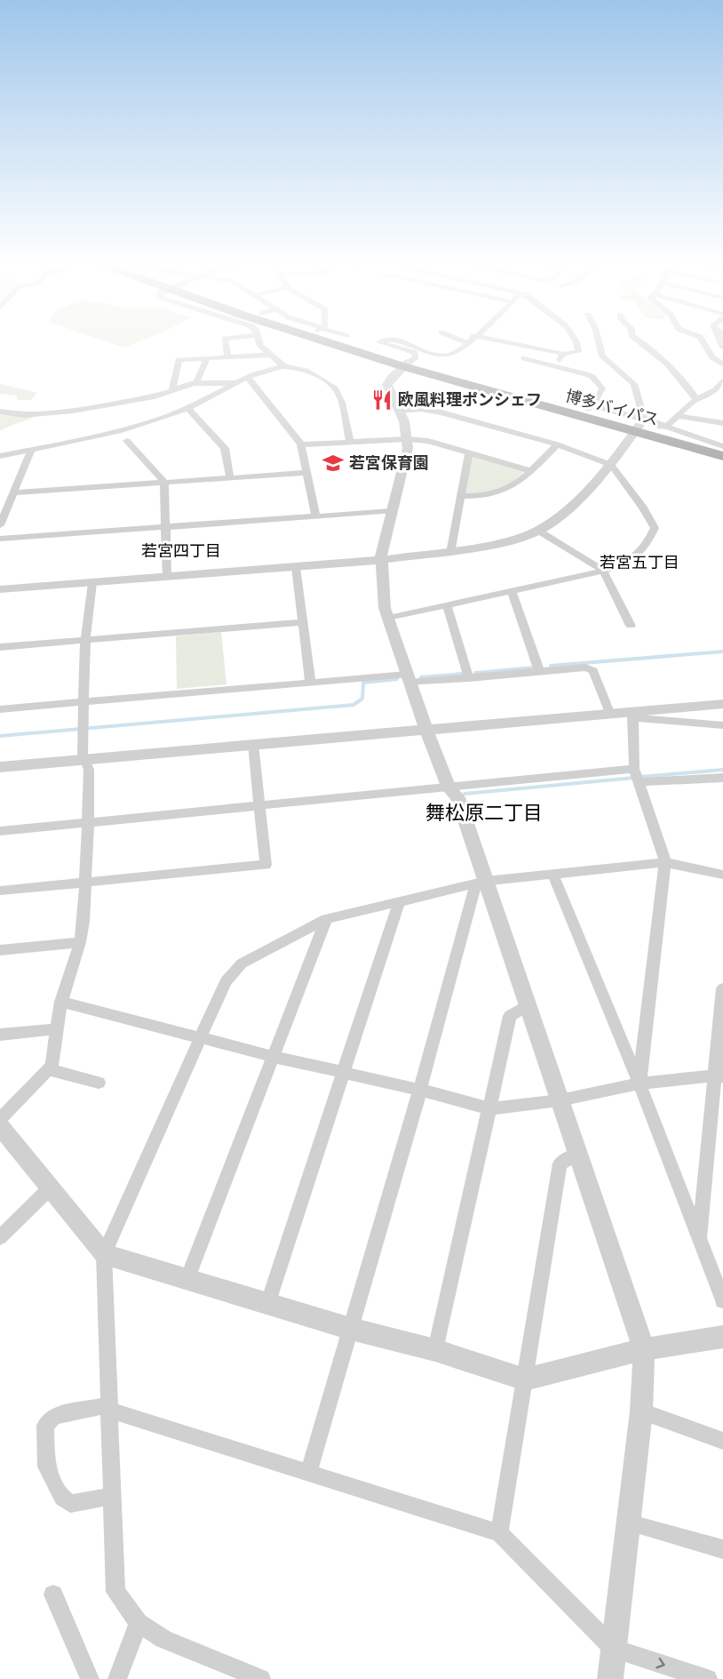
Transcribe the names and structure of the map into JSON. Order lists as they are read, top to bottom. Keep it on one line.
{"streets":{"highway":["博多バイパス"]},"districts":["若宮四丁目","若宮五丁目","舞松原二丁目"],"places":{"restaurant":["欧風料理ポンシェフ"],"school or university":["若宮保育園"]}}
